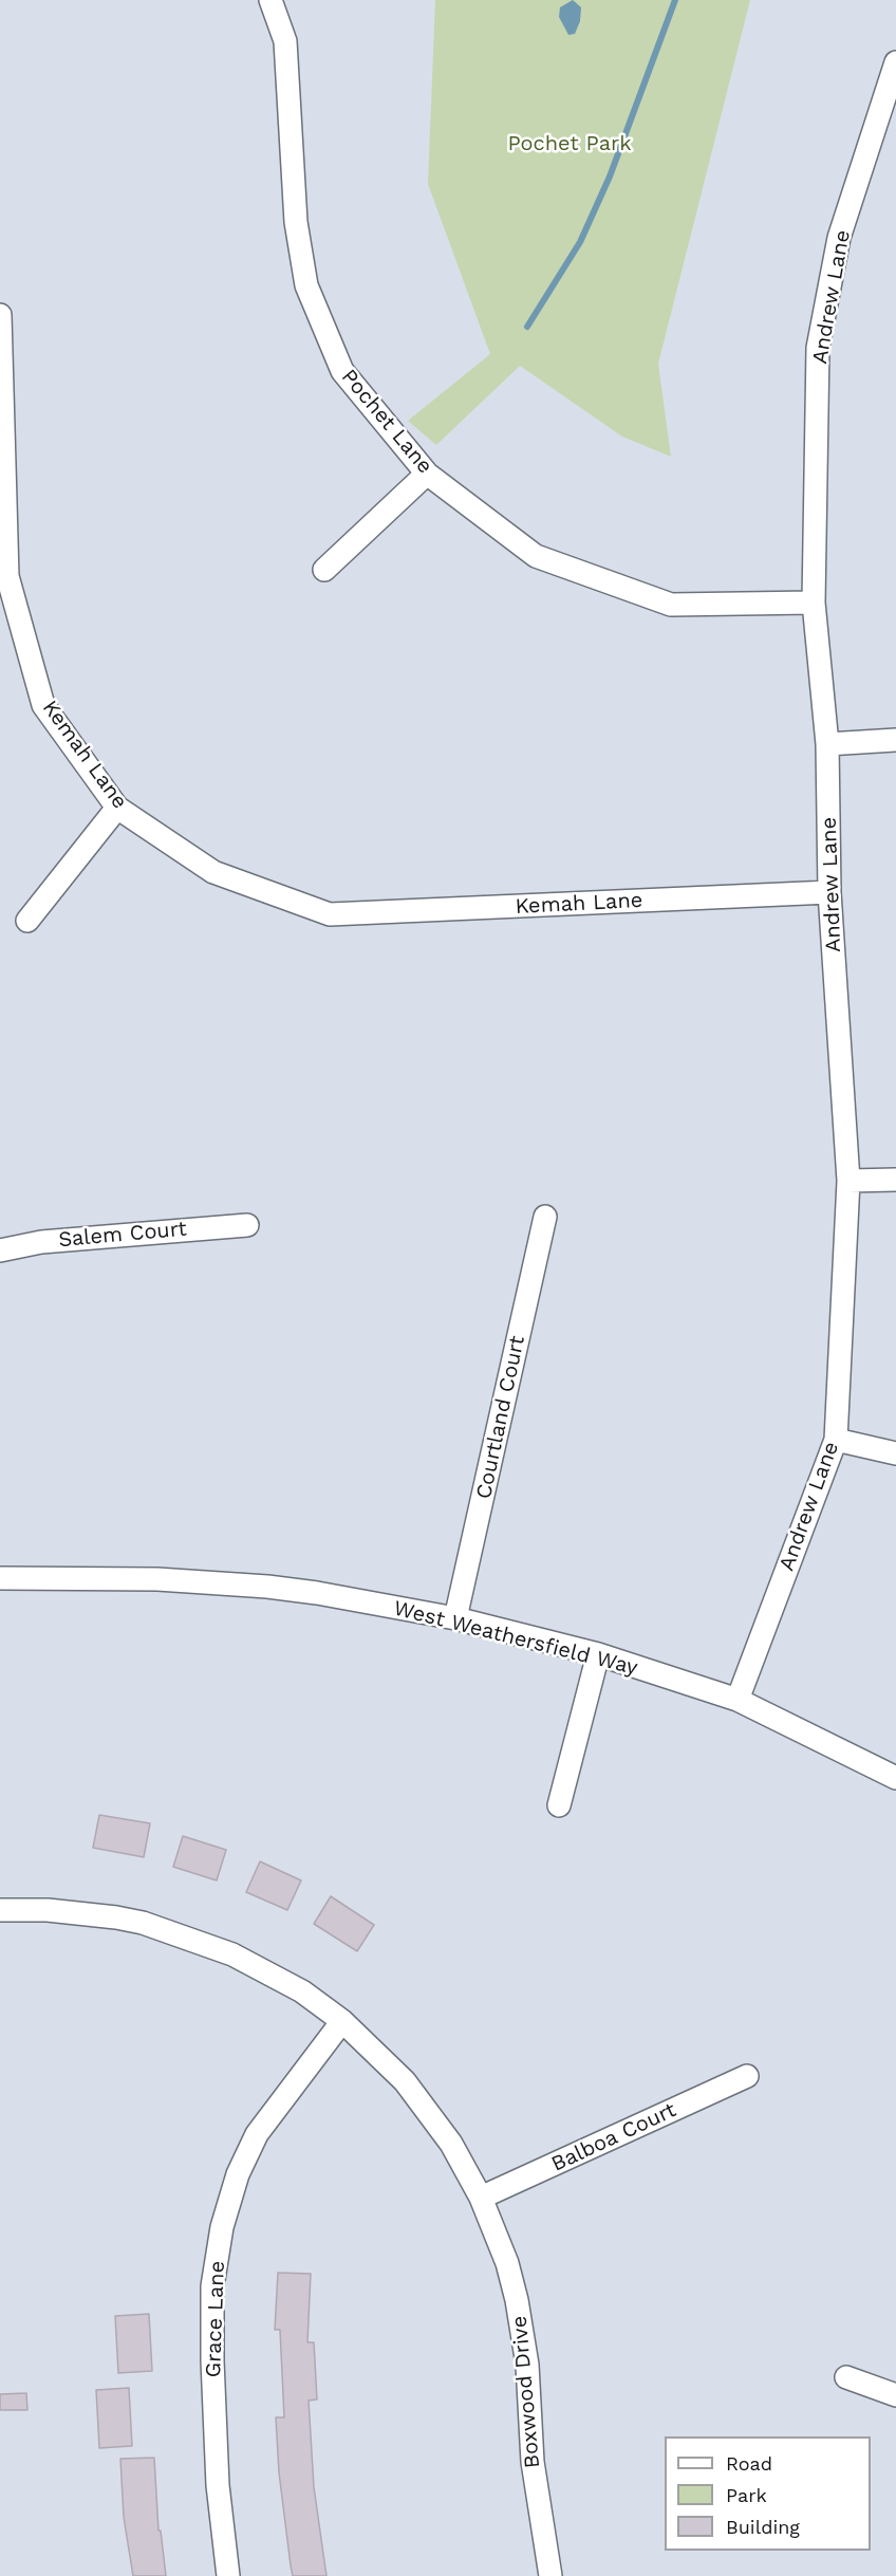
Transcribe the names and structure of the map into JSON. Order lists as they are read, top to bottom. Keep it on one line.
{"streets":{"street":["Andrew Lane","Pochet Lane","Kemah Lane","Salem Court","Courtland Court","West Weathersfield Way","Balboa Court","Grace Lane","Boxwood Drive"]},"crossings":[["Andrew Lane","Pochet Lane"],["Andrew Lane","Kemah Lane"],["Andrew Lane","West Weathersfield Way"],["Courtland Court","West Weathersfield Way"],["Balboa Court","Boxwood Drive"],["Grace Lane","Boxwood Drive"]],"parks":["Pochet Park"],"legend":["Road","Park","Building"]}
